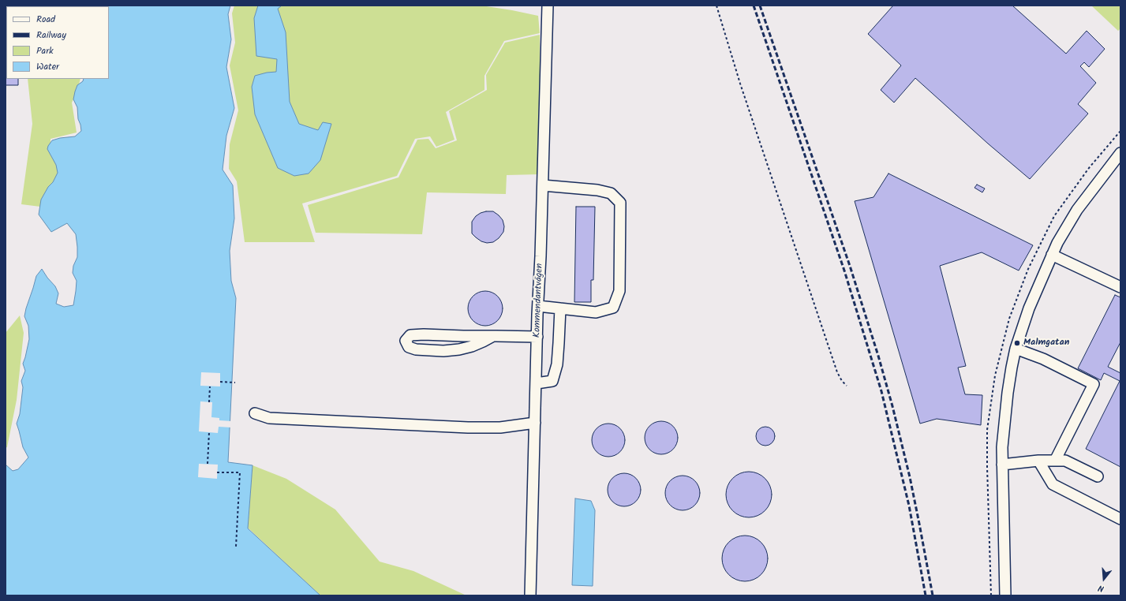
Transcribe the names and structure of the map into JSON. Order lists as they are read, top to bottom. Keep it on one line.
{"streets":{"street":["Kommendantvägen"]},"places":["Malmgatan"],"legend":["Road","Railway","Park","Water"],"north":"bottom"}
